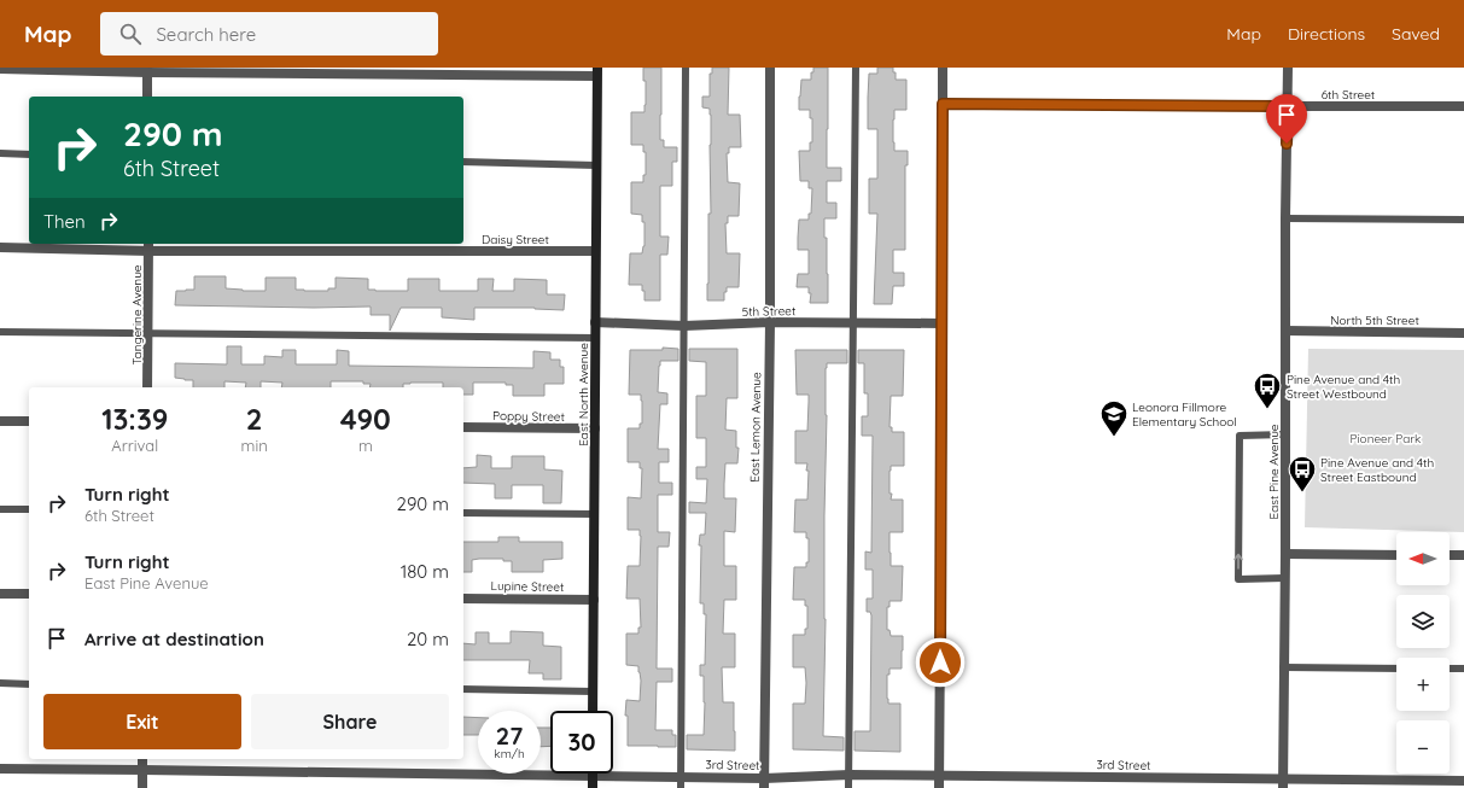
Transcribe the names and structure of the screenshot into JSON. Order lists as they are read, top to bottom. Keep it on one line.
{"streets":{"street":["6th Street","Daisy Street","5th Street","Tangerine Avenue","North 5th Street","East North Avenue","Poppy Street","East Lemon Avenue","East Pine Avenue","Lupine Street","3rd Street"]},"crossings":[["6th Street","East Pine Avenue"],["Daisy Street","Tangerine Avenue"],["Daisy Street","East North Avenue"],["5th Street","East North Avenue"],["5th Street","East Lemon Avenue"],["North 5th Street","East Pine Avenue"],["East North Avenue","Poppy Street"],["East North Avenue","Lupine Street"],["East Lemon Avenue","3rd Street"],["East Pine Avenue","3rd Street"]],"parks":["Pioneer Park"],"places":{"bus stop":["Pine Avenue and 4th Street Westbound","Pine Avenue and 4th Street Eastbound"],"school or university":["Leonora Fillmore Elementary School"]},"north":"left","page":{"header":"Map","search":"Search here","nav":["Map","Directions","Saved"],"turn":["290 m","6th Street"],"then":"Then","eta":["13:39","Arrival","2","min","490","m"],"list":[{"name":"Turn right","note":"6th Street","value":"290 m"},{"name":"Turn right","note":"East Pine Avenue","value":"180 m"},{"name":"Arrive at destination","value":"20 m"}],"map_buttons":["+","−"],"buttons":["Exit","Share"],"speed":"27 km/h","limit":"30"}}
